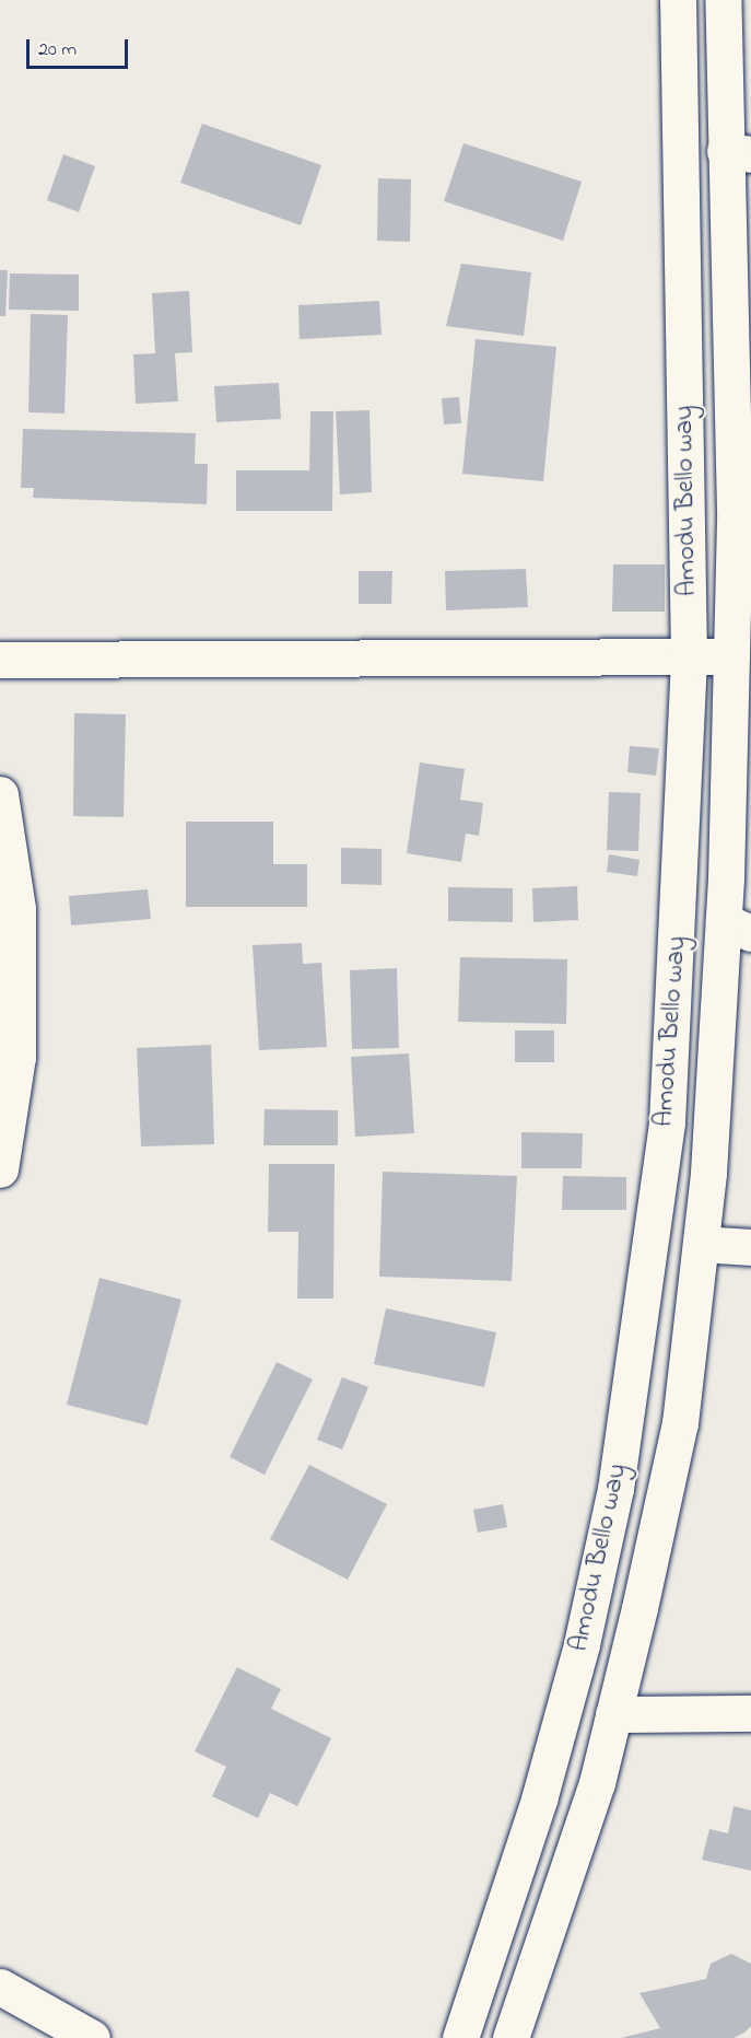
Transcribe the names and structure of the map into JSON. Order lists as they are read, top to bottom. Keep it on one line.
{"streets":{"main road":["Amodu Bello way"]},"scale_bar":"20 m"}
